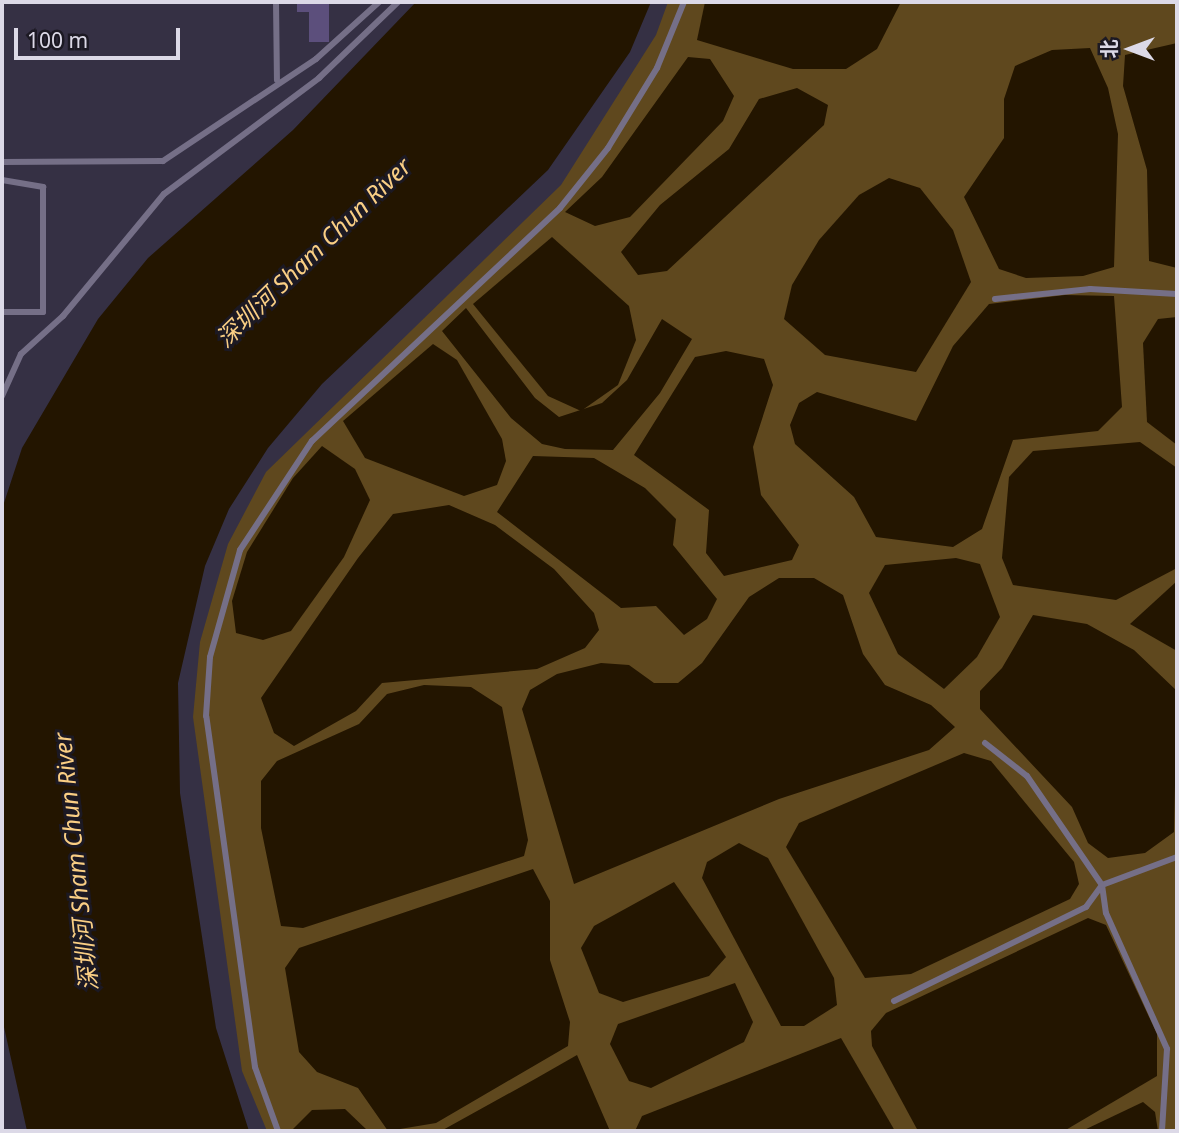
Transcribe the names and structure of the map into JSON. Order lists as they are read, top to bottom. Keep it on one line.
{"water":["深圳河 Sham Chun River"],"scale_bar":"100 m","north":"left"}
